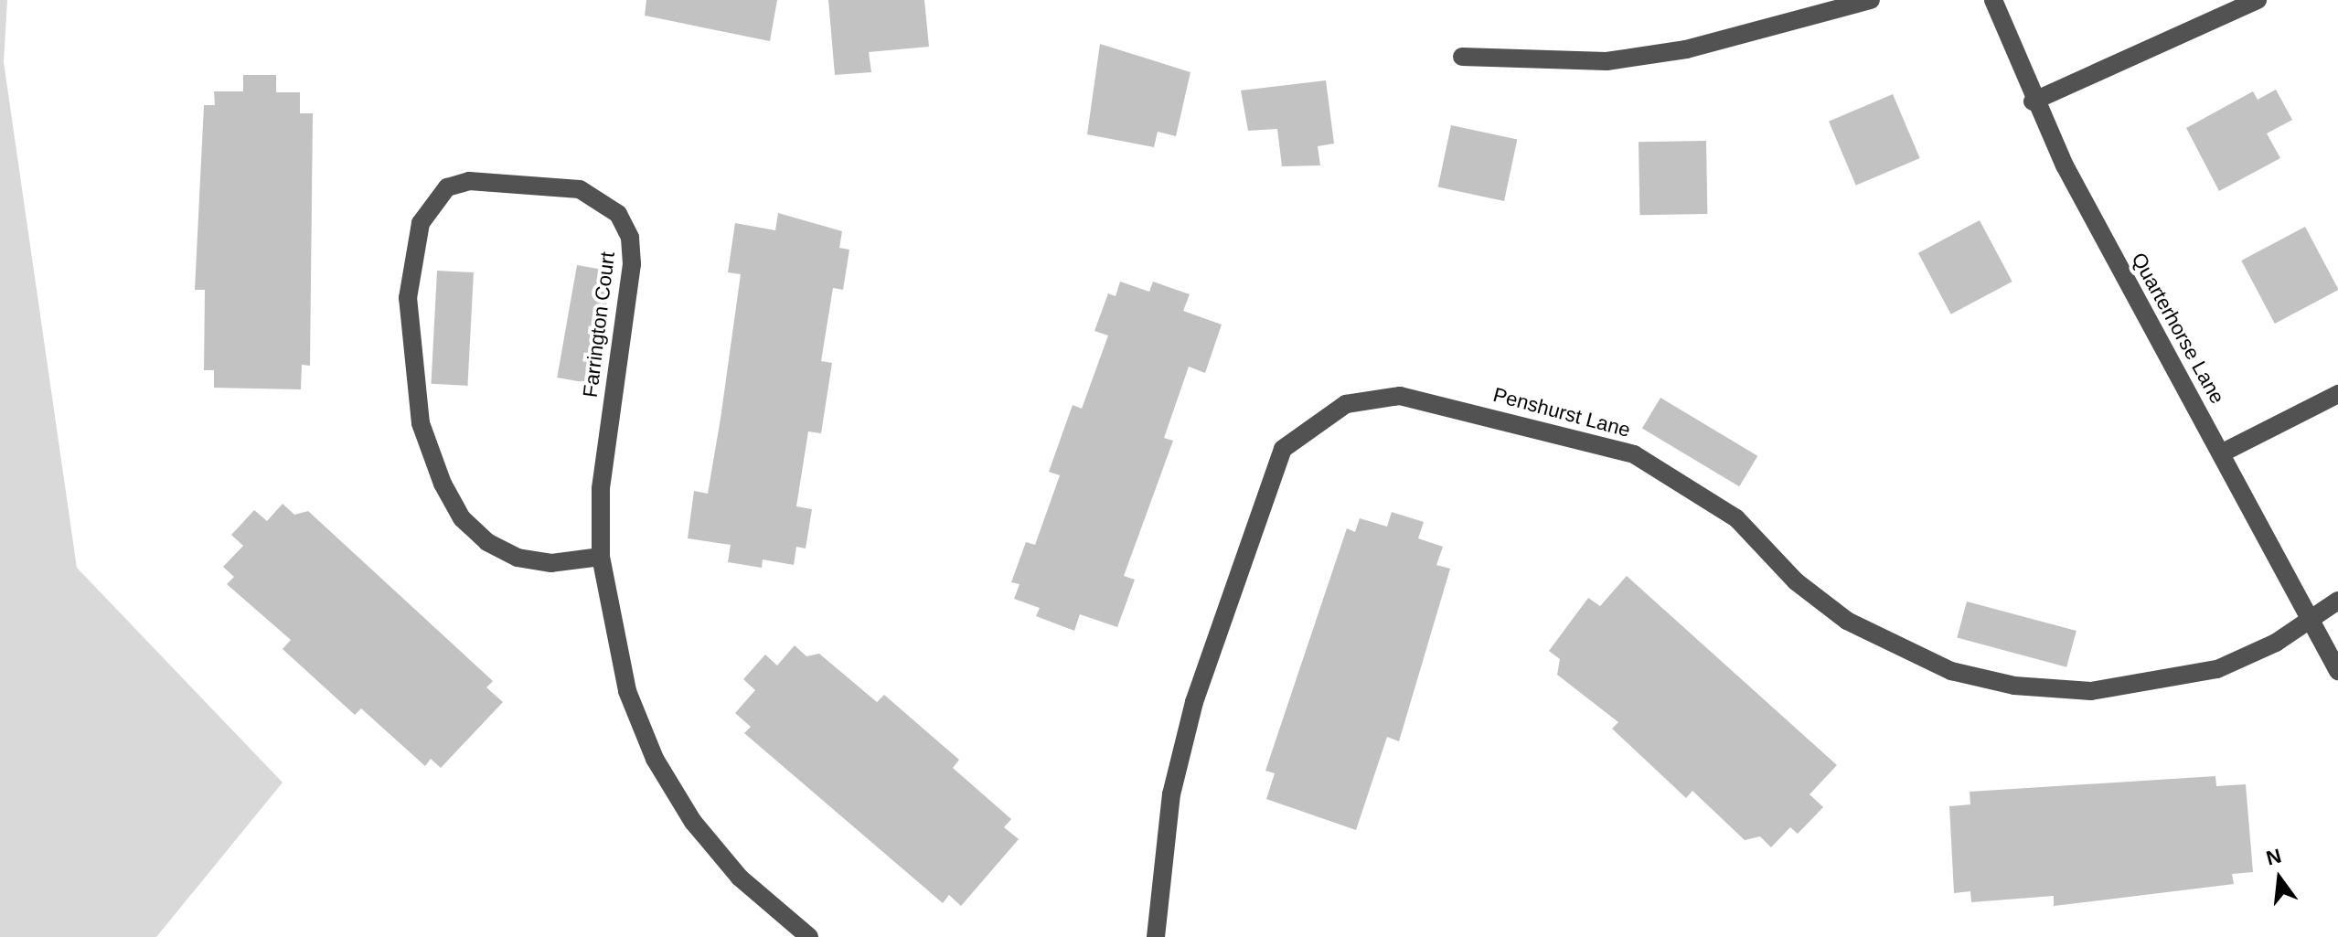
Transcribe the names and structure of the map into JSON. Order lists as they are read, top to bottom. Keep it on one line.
{"streets":{"street":["Farrington Court","Quarterhorse Lane","Penshurst Lane"]},"crossings":[["Quarterhorse Lane","Penshurst Lane"]],"north":"top"}
